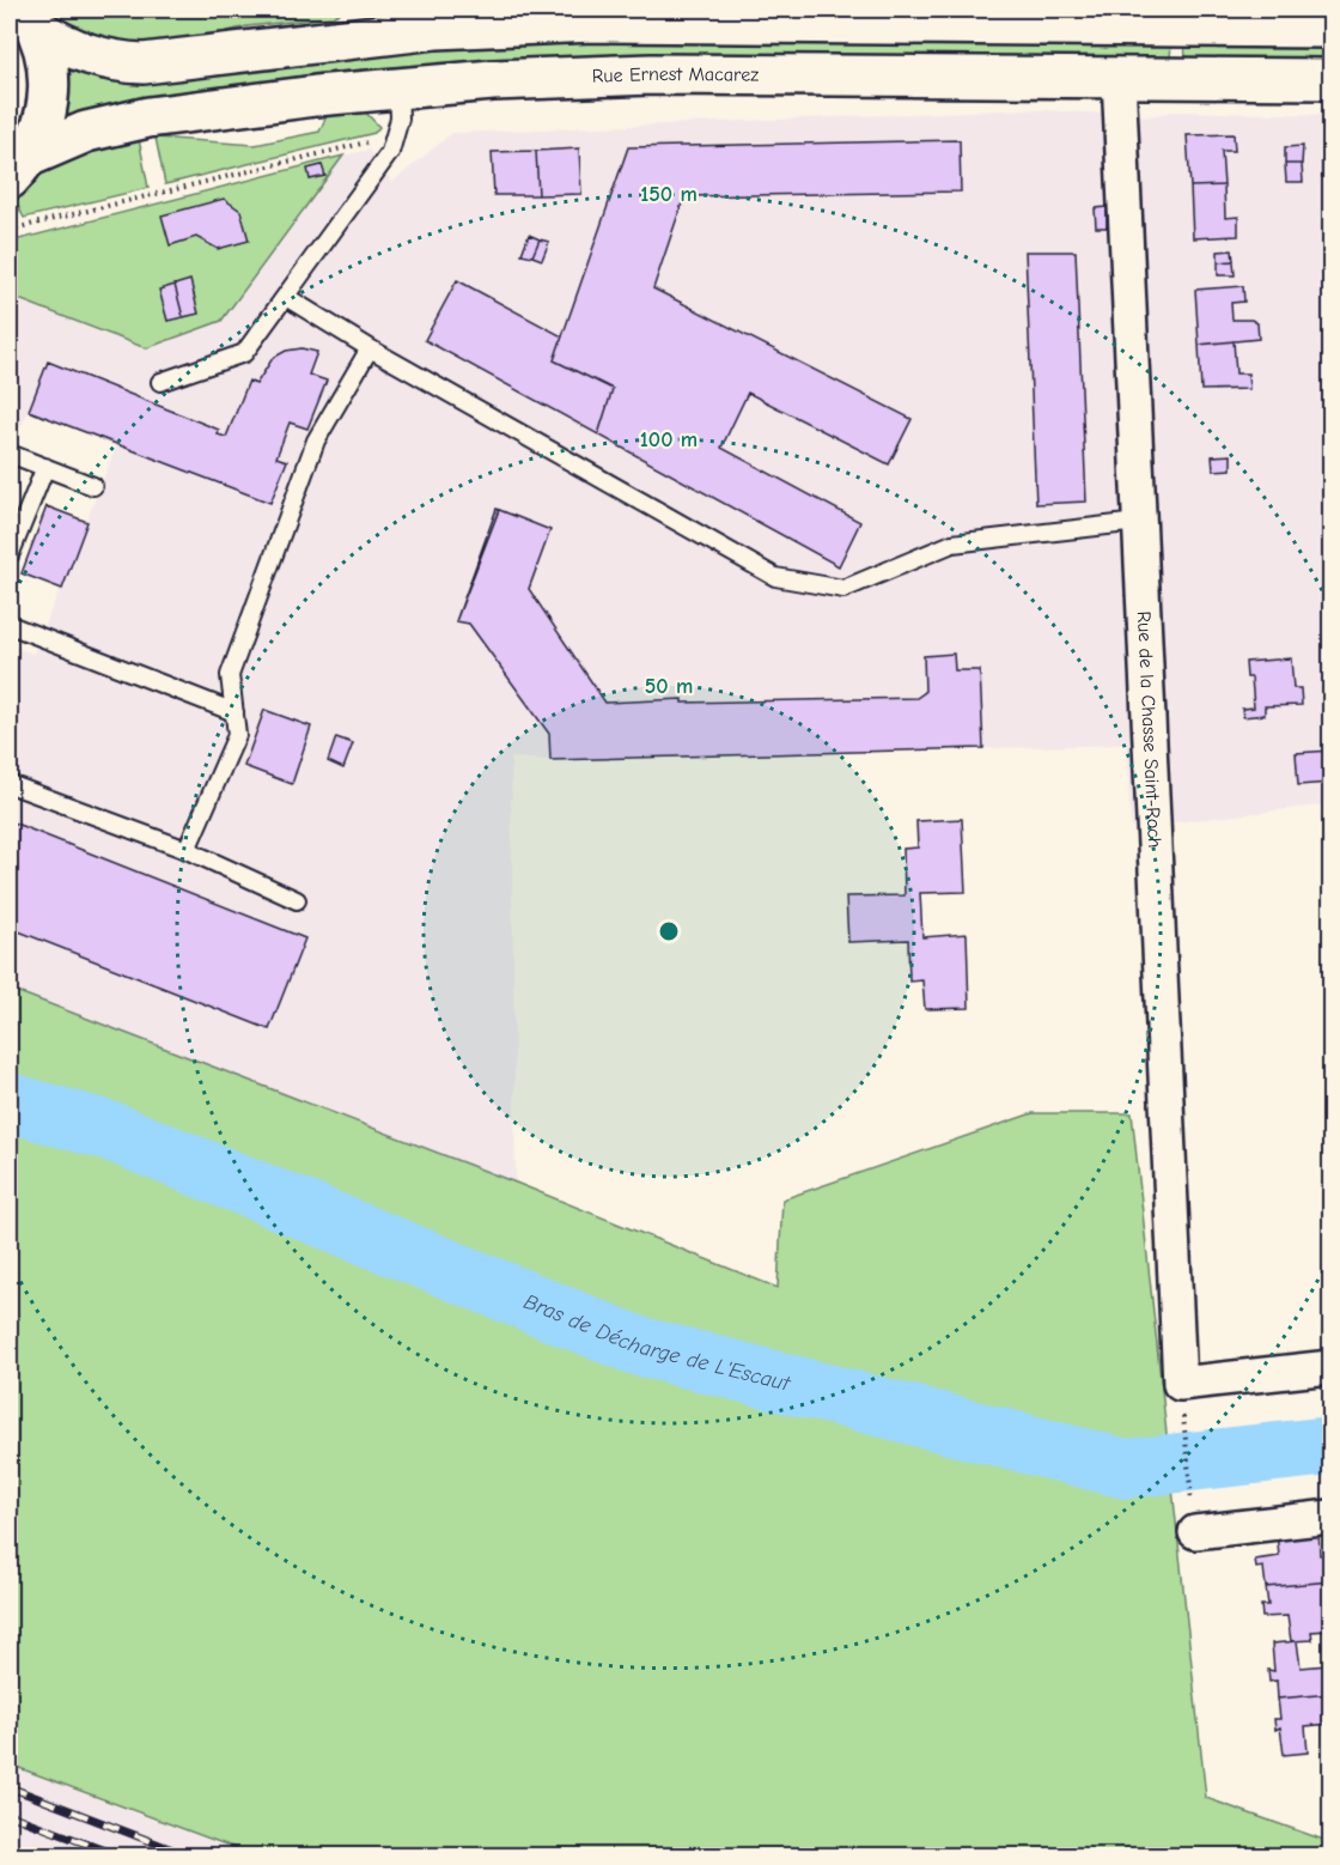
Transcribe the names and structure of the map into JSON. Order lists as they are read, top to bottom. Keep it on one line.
{"streets":{"main road":["Rue Ernest Macarez"],"street":["Rue de la Chasse Saint-Roch"]},"crossings":[["Rue Ernest Macarez","Rue de la Chasse Saint-Roch"]],"water":["Bras de Décharge de L'Escaut"],"rings":["150 m","100 m","50 m"]}
